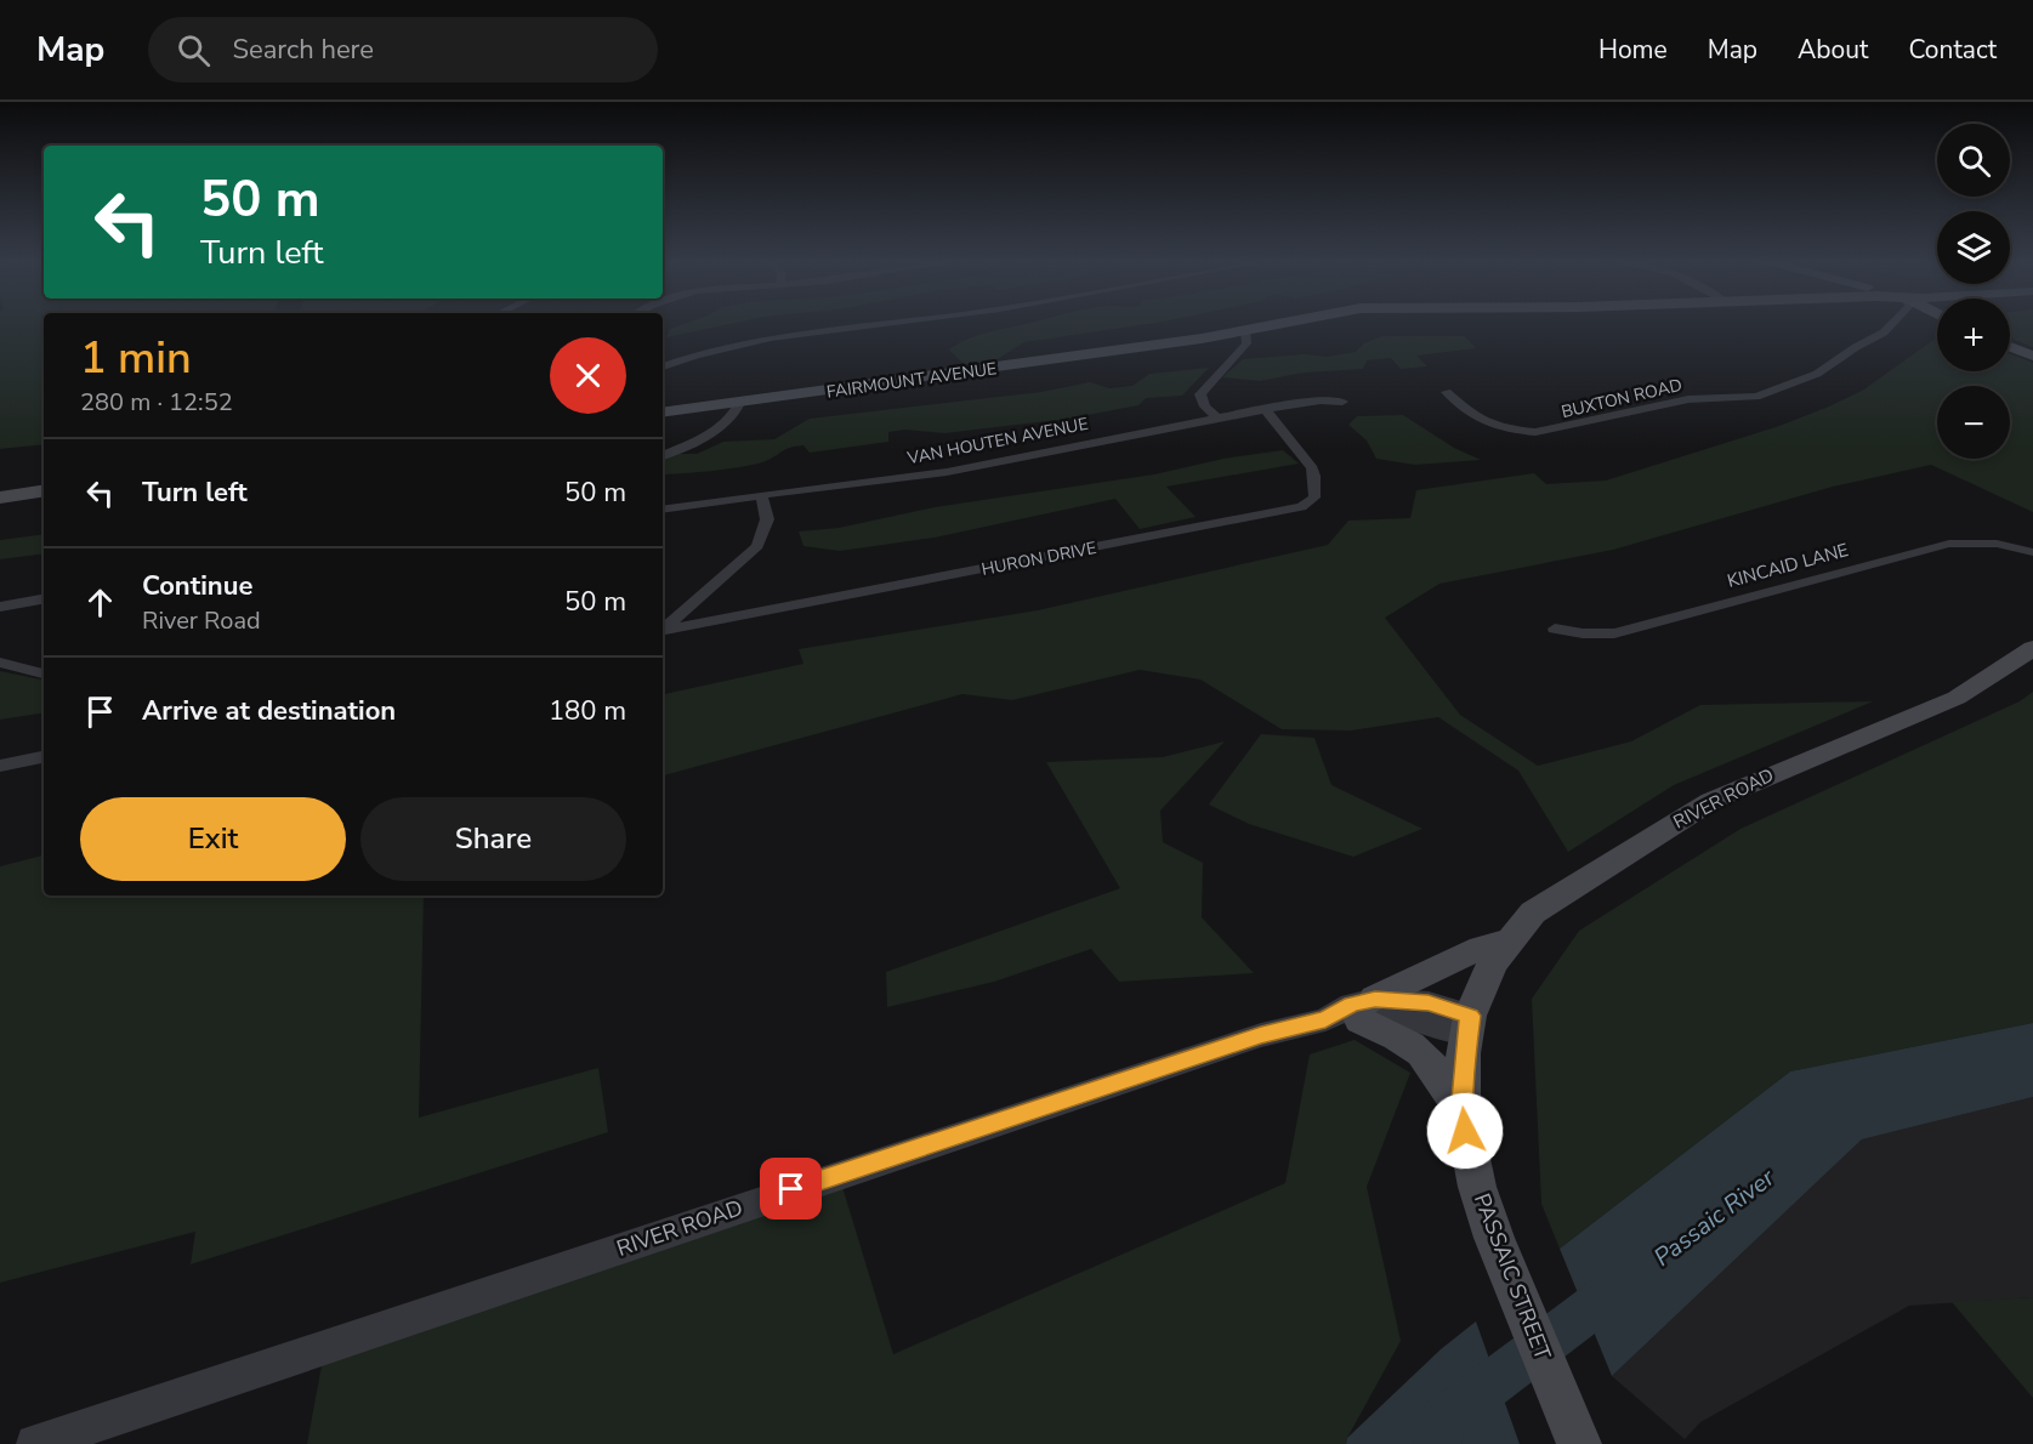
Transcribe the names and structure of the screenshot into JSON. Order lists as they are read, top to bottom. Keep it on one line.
{"streets":{"main road":["FAIRMOUNT AVENUE","RIVER ROAD","PASSAIC STREET"],"street":["BUXTON ROAD","VAN HOUTEN AVENUE","HURON DRIVE","KINCAID LANE"]},"crossings":[["VAN HOUTEN AVENUE","HURON DRIVE"],["RIVER ROAD","PASSAIC STREET"]],"water":["Passaic River"],"page":{"header":"Map","search":"Search here","nav":["Home","Map","About","Contact"],"map_buttons":["+","−"],"turn":["50 m","Turn left"],"heading":["1 min","280 m · 12:52"],"list":[{"name":"Turn left","value":"50 m"},{"name":"Continue","note":"River Road","value":"50 m"},{"name":"Arrive at destination","value":"180 m"}],"buttons":["Exit","Share"]}}
